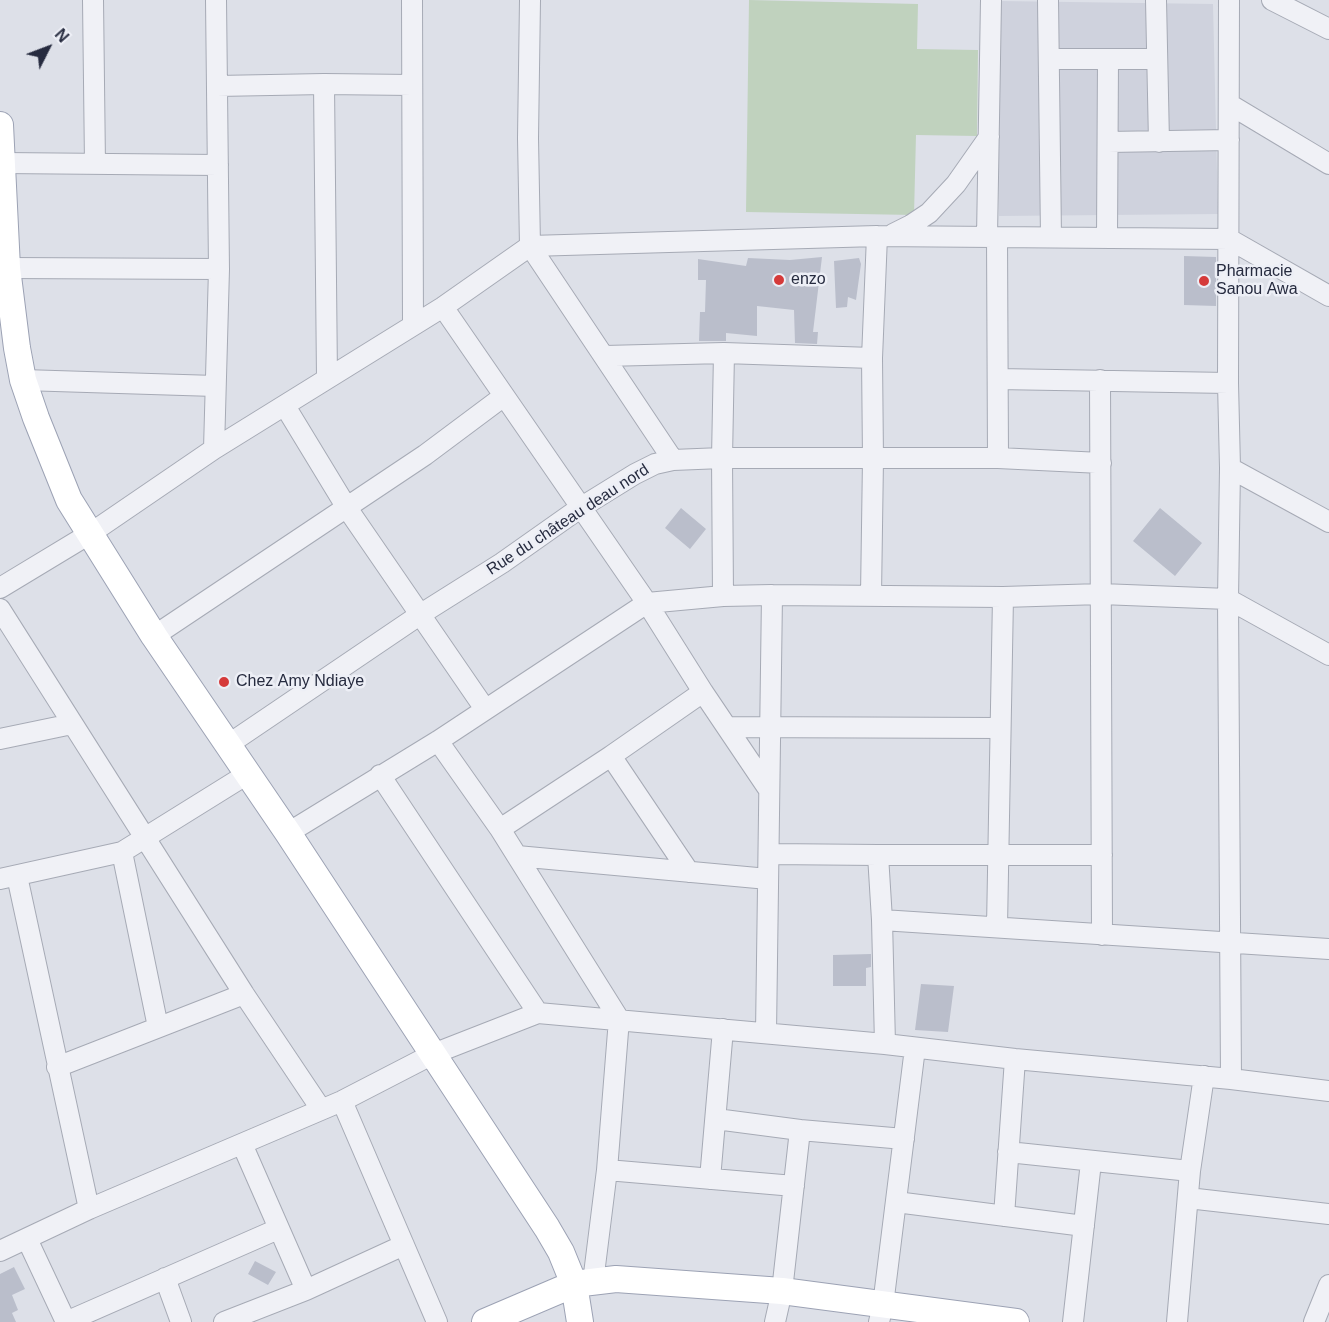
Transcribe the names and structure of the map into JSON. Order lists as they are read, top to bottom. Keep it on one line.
{"streets":{"street":["Rue du château deau nord"]},"places":["enzo","Pharmacie Sanou Awa","Chez Amy Ndiaye"],"north":"top right"}
